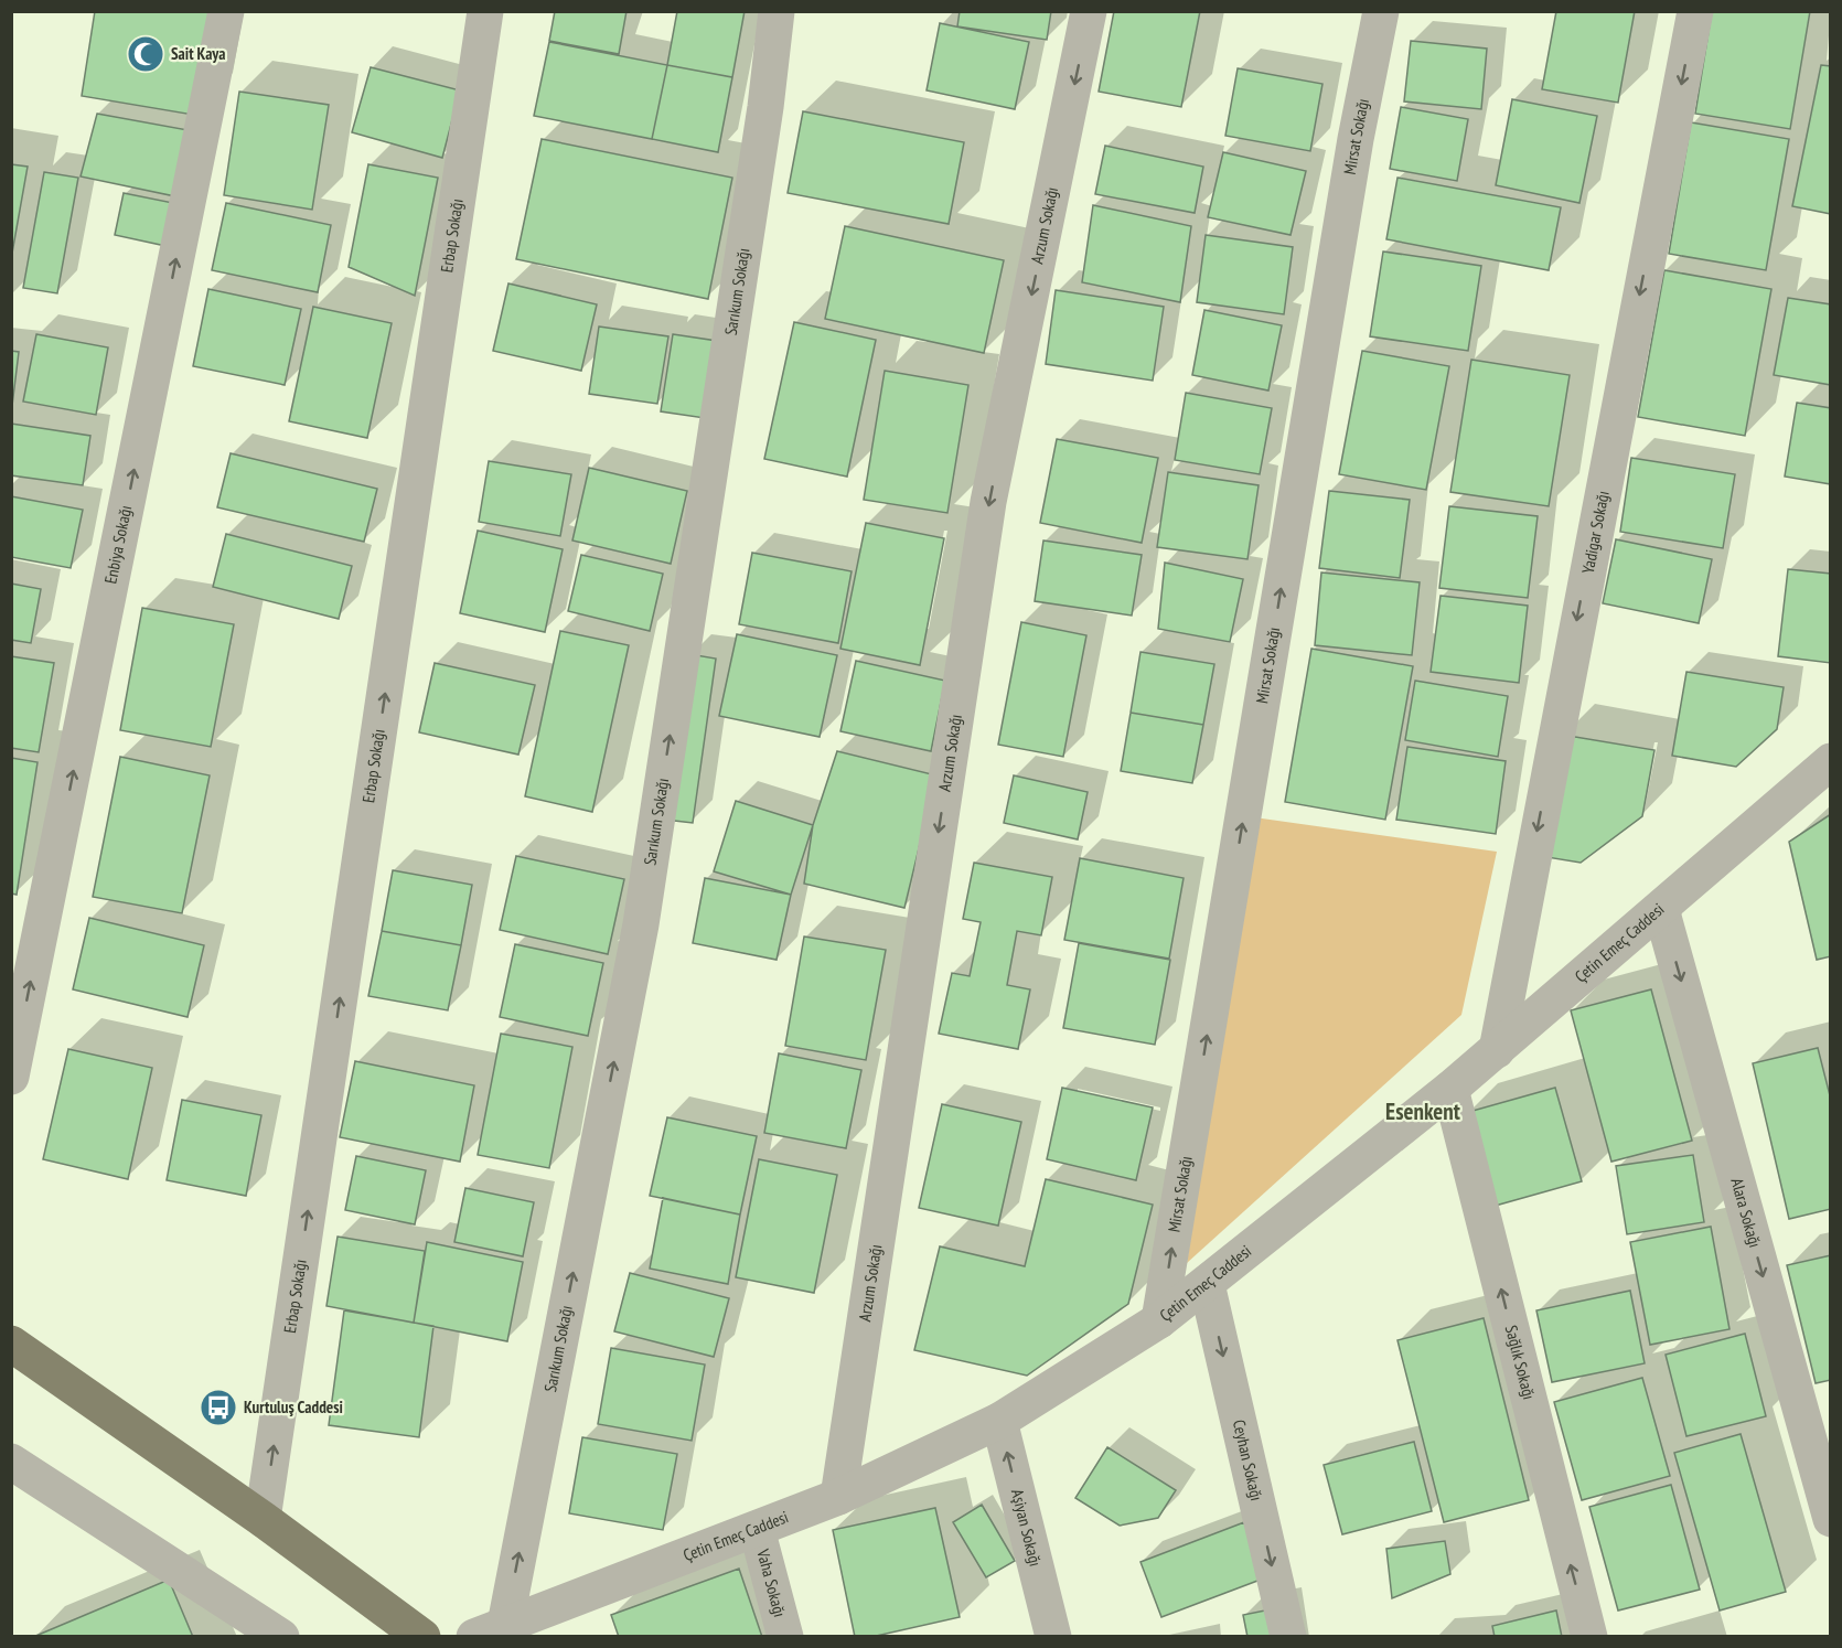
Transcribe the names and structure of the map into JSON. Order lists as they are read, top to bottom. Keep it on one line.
{"streets":{"street":["Mirsat Sokağı","Arzum Sokağı","Erbap Sokağı","Sarıkum Sokağı","Yadigar Sokağı","Enbiya Sokağı","Çetin Emeç Caddesi","Alara Sokağı","Sağlık Sokağı","Ceyhan Sokağı","Aşiyan Sokağı","Vaha Sokağı"]},"crossings":[["Mirsat Sokağı","Çetin Emeç Caddesi"],["Arzum Sokağı","Çetin Emeç Caddesi"],["Sarıkum Sokağı","Çetin Emeç Caddesi"],["Yadigar Sokağı","Çetin Emeç Caddesi"],["Çetin Emeç Caddesi","Alara Sokağı"],["Çetin Emeç Caddesi","Sağlık Sokağı"],["Çetin Emeç Caddesi","Ceyhan Sokağı"],["Çetin Emeç Caddesi","Aşiyan Sokağı"],["Çetin Emeç Caddesi","Vaha Sokağı"]],"one_way":["Mirsat Sokağı","Arzum Sokağı","Erbap Sokağı","Sarıkum Sokağı","Yadigar Sokağı","Enbiya Sokağı","Alara Sokağı","Sağlık Sokağı","Ceyhan Sokağı","Aşiyan Sokağı"],"districts":["Esenkent"],"places":{"mosque":["Sait Kaya"],"bus stop":["Kurtuluş Caddesi"]}}
